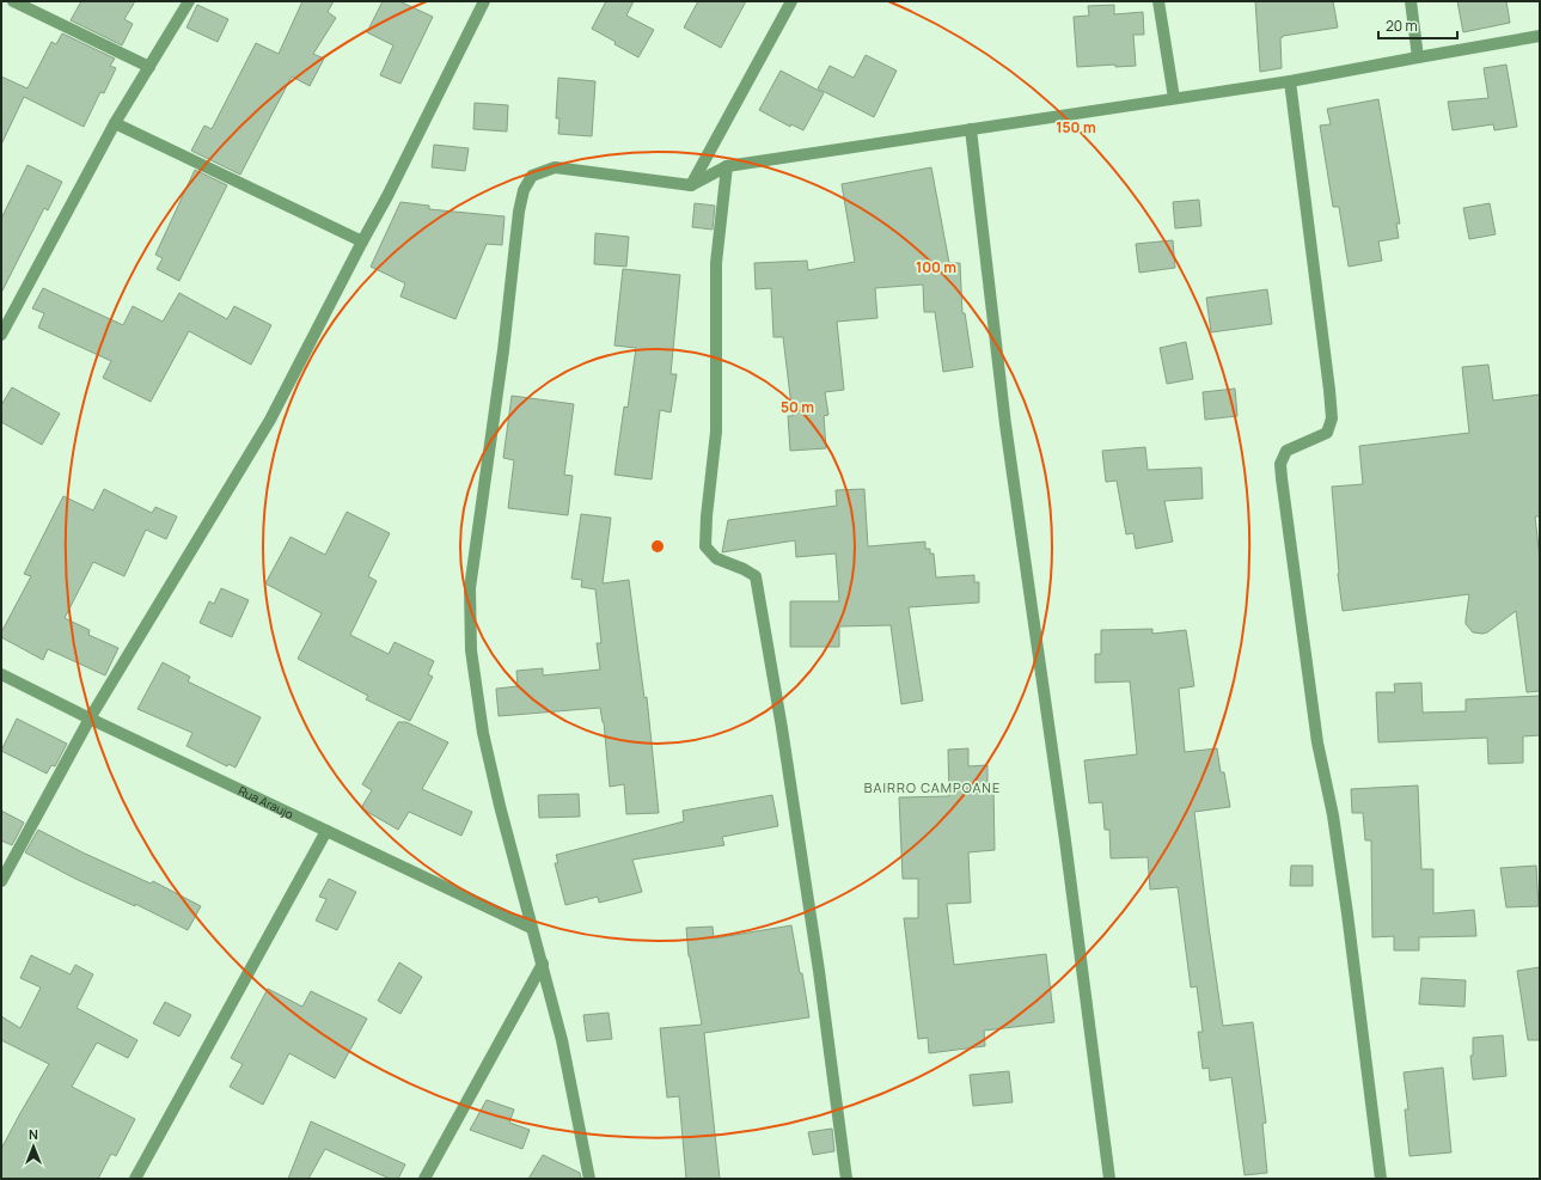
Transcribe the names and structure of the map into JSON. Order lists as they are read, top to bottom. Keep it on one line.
{"streets":{"street":["Rua Araujo"]},"districts":["BAIRRO CAMPOANE"],"scale_bar":"20 m","north":"top","rings":["150 m","100 m","50 m"]}
